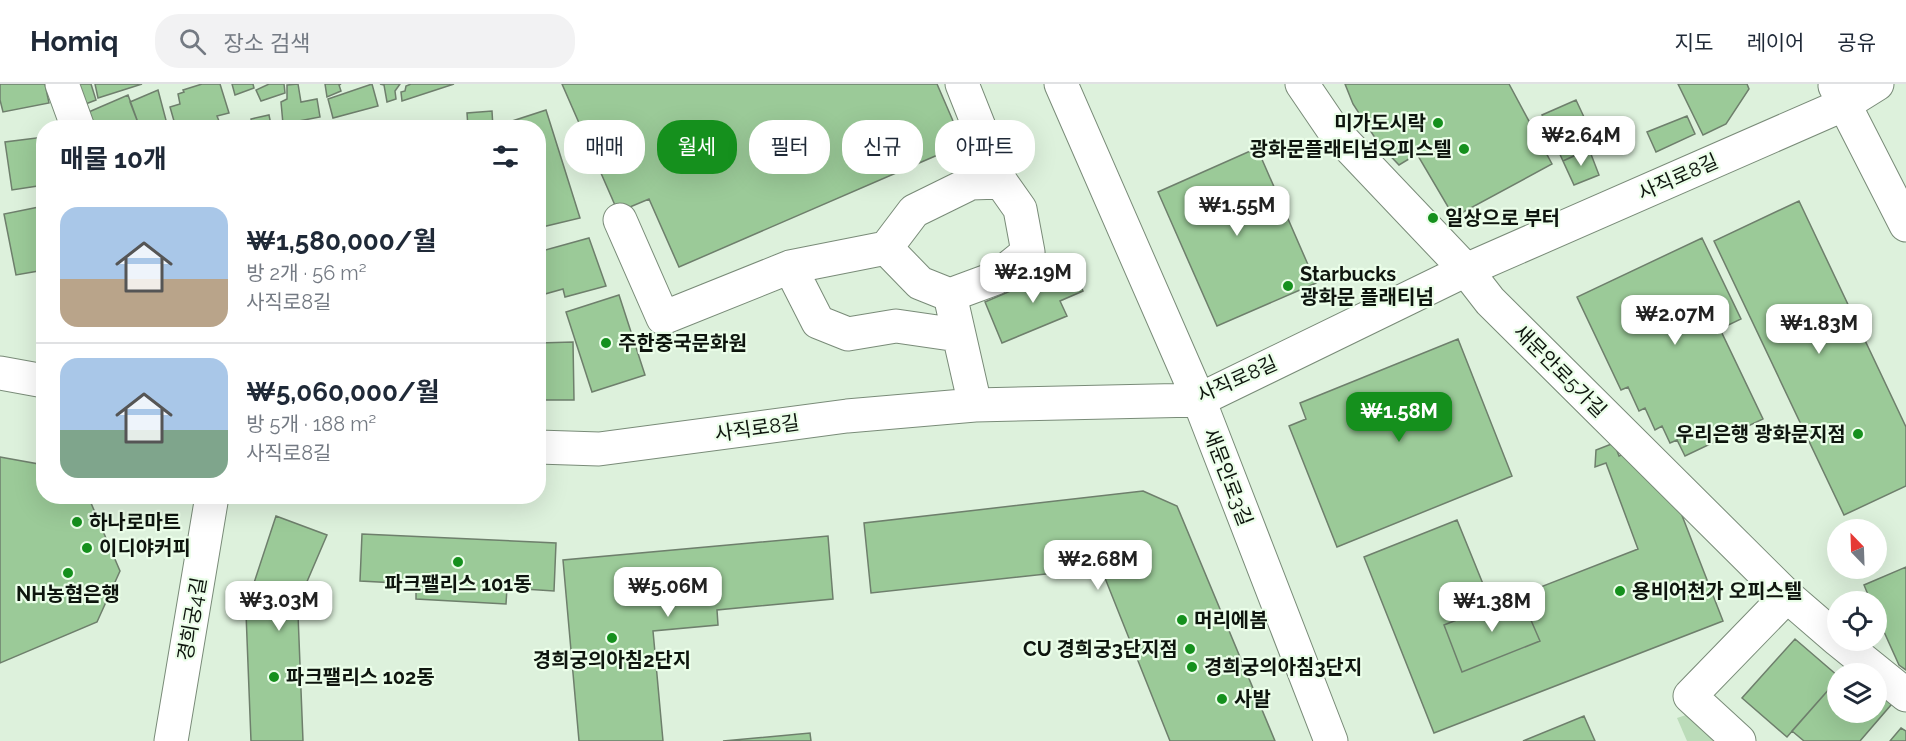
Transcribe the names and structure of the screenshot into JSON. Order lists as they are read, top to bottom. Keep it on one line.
{"streets":{"street":["사직로8길","새문안로5가길","새문안로3길","경희궁4길"]},"crossings":[["사직로8길","새문안로5가길"],["사직로8길","새문안로3길"]],"places":["미가도시락","광화문플래티넘오피스텔","일상으로 부터","Starbucks 광화문 플래티넘","주한중국문화원","우리은행 광화문지점","하나로마트","이디야커피","파크팰리스 101동","NH농협은행","용비어천가 오피스텔","머리에봄","경희궁의아침2단지","CU 경희궁3단지점","경희궁의아침3단지","파크팰리스 102동","사발"],"north":"top left","page":{"header":"Homiq","search":"장소 검색","nav":["지도","레이어","공유"],"price":["₩2.64M","₩1.55M","₩2.19M","₩2.07M","₩1.83M","₩1.58M","₩2.68M","₩5.06M","₩3.03M","₩1.38M"],"chip":["매매","월세","필터","신규","아파트"],"heading":"매물 10개","list":[{"name":"₩1,580,000/월","note":"방 2개 · 56 m² · 사직로8길"},{"name":"₩5,060,000/월","note":"방 5개 · 188 m² · 사직로8길"}]}}
